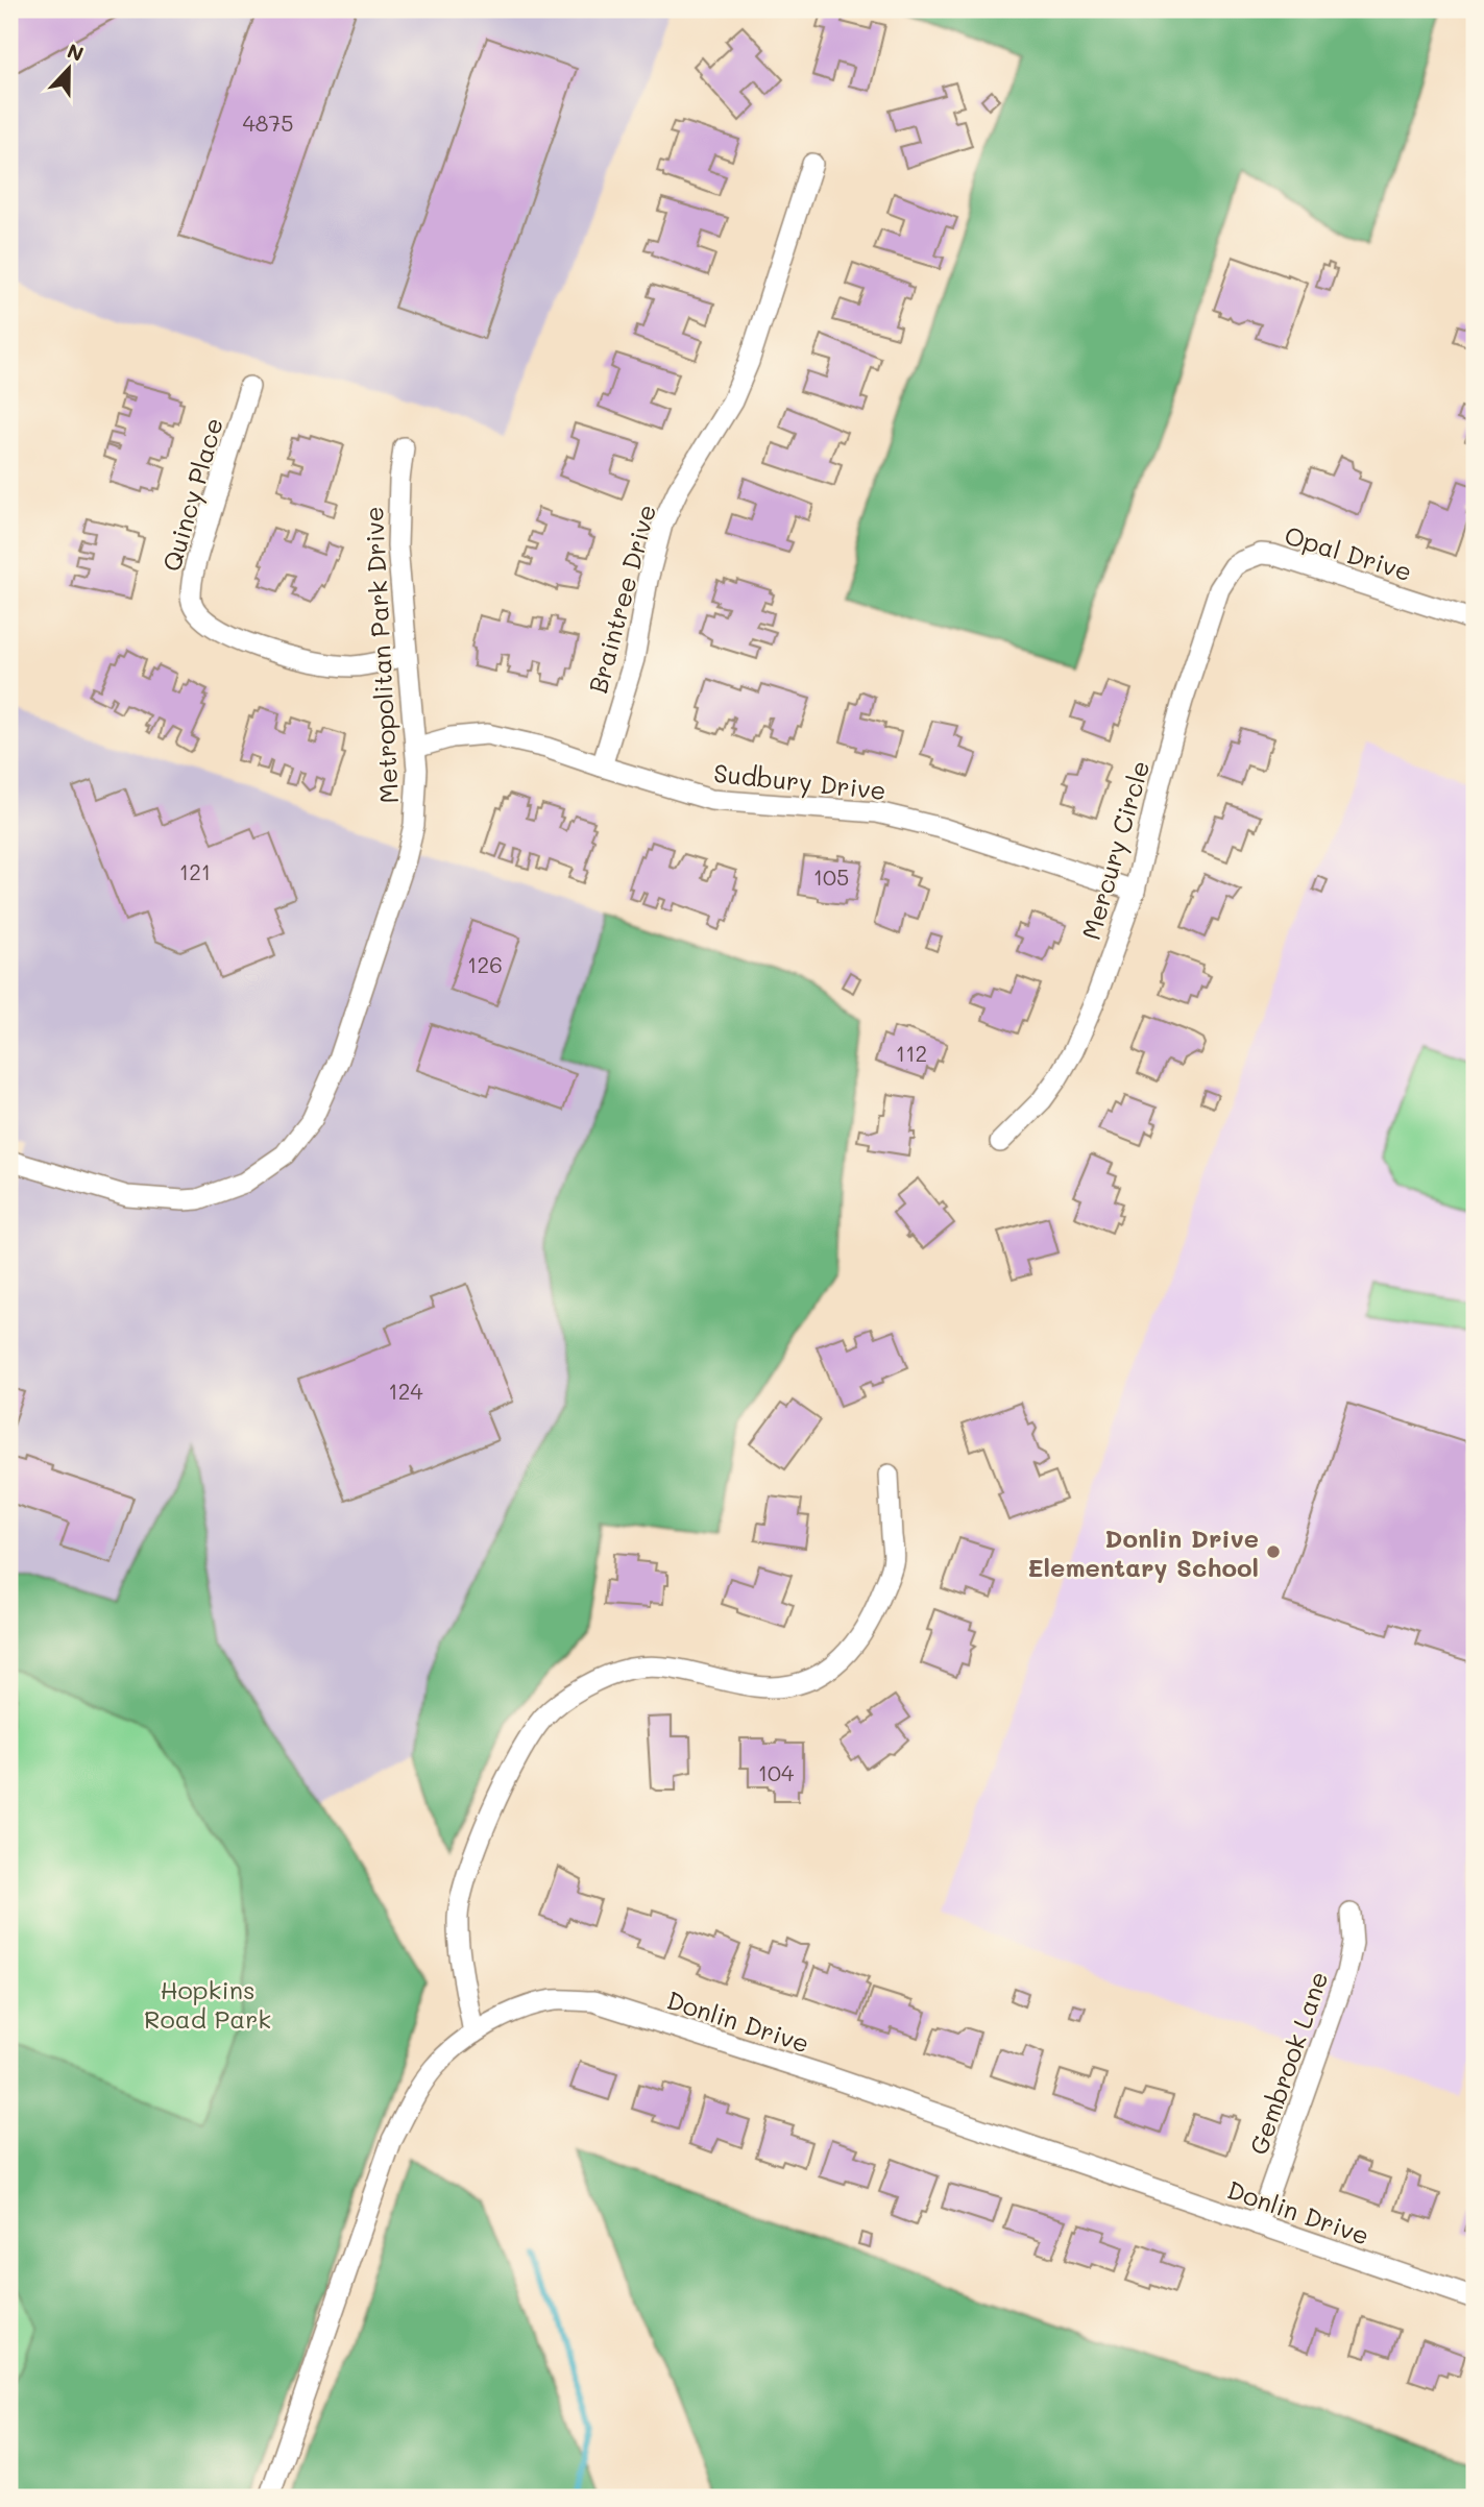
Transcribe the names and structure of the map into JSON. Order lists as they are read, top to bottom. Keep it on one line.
{"streets":{"street":["Quincy Place","Opal Drive","Braintree Drive","Metropolitan Park Drive","Sudbury Drive","Mercury Circle","Donlin Drive","Gembrook Lane"]},"crossings":[["Quincy Place","Metropolitan Park Drive"],["Opal Drive","Mercury Circle"],["Braintree Drive","Sudbury Drive"],["Metropolitan Park Drive","Sudbury Drive"],["Sudbury Drive","Mercury Circle"],["Donlin Drive","Gembrook Lane"]],"parks":["Hopkins Road Park"],"places":["Donlin Drive Elementary School"],"house_numbers":["4875","121","105","126","112","124","104"],"north":"top"}
